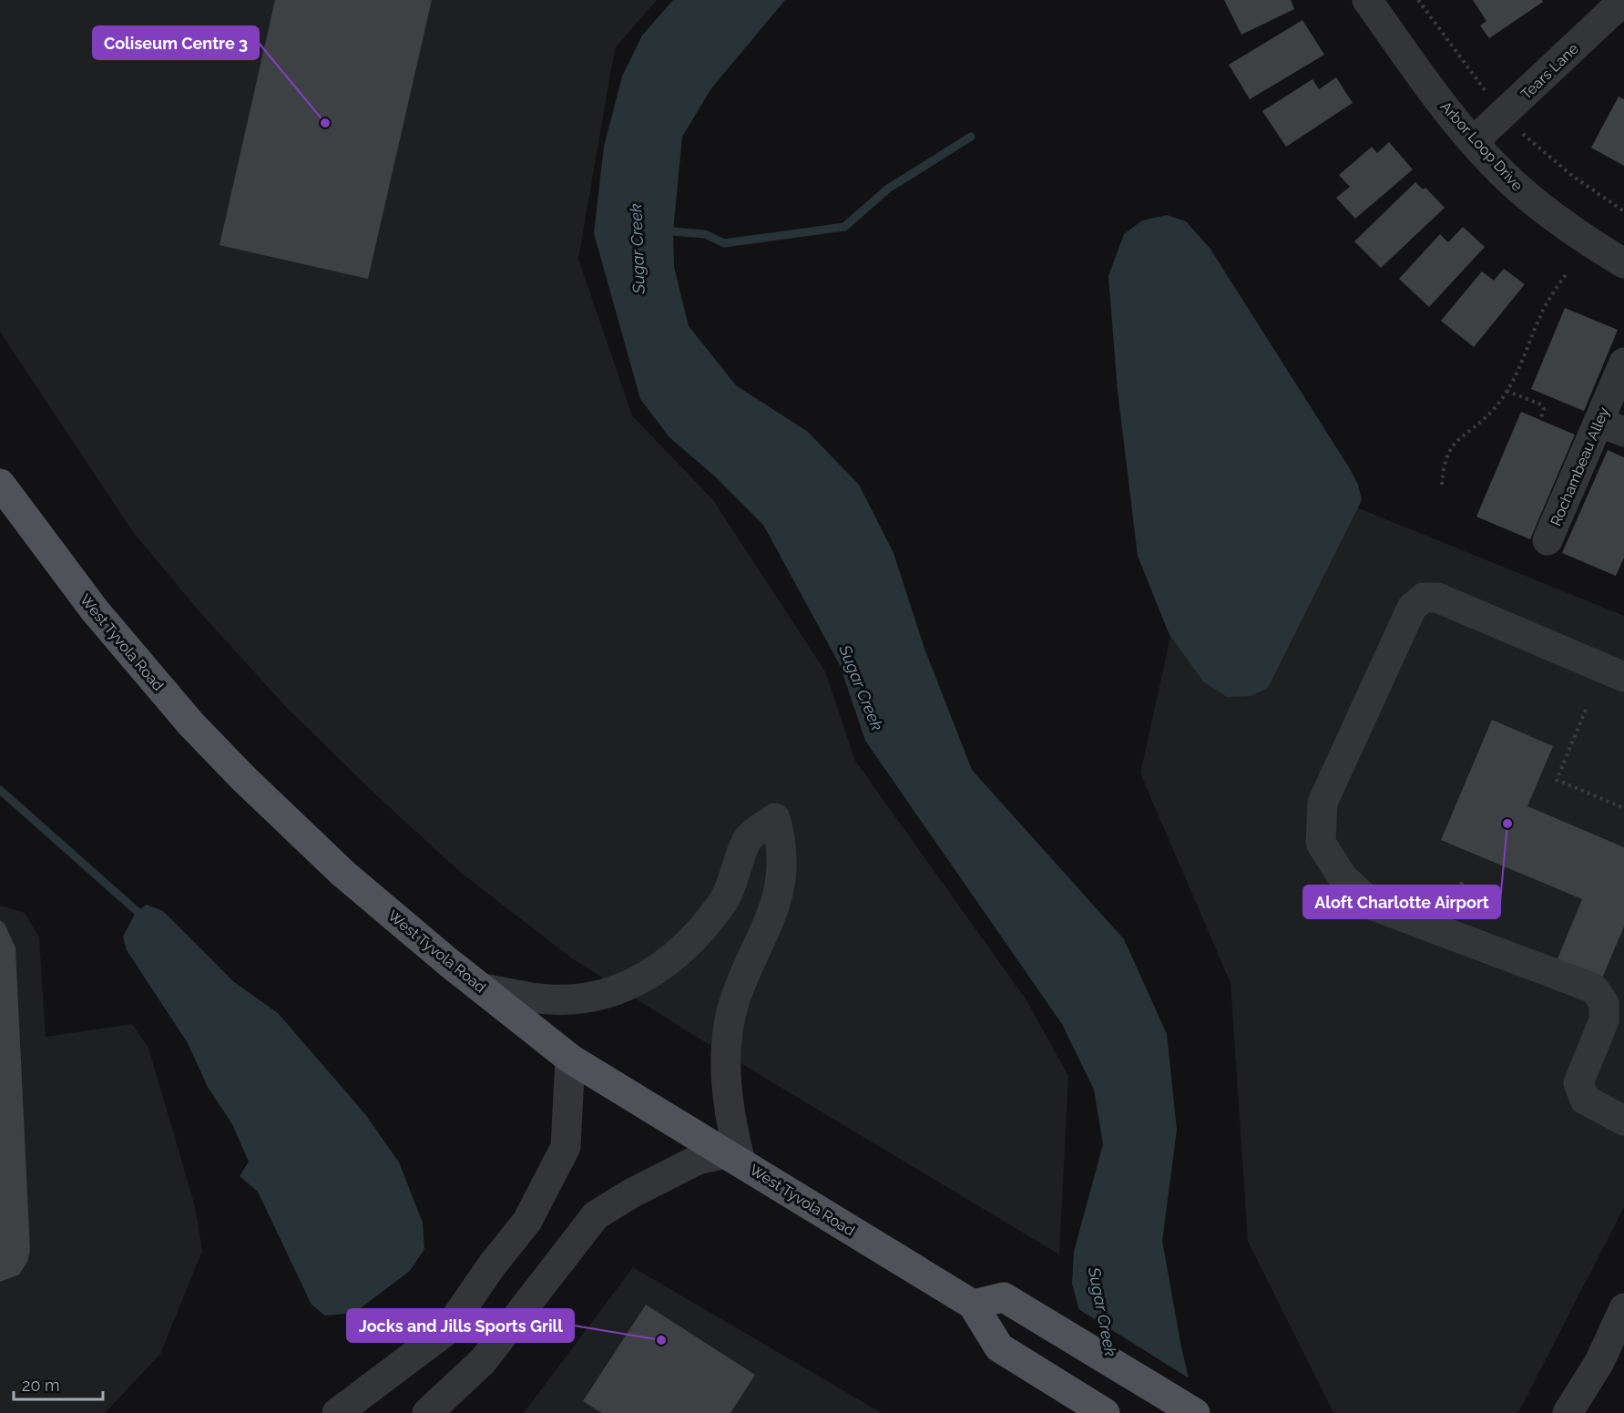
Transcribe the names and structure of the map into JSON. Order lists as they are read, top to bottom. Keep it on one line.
{"streets":{"main road":["West Tyvola Road"],"street":["Tears Lane","Arbor Loop Drive","Rochambeau Alley"]},"crossings":[["Tears Lane","Arbor Loop Drive"]],"water":["Sugar Creek"],"places":["Coliseum Centre 3","Aloft Charlotte Airport","Jocks and Jills Sports Grill"],"scale_bar":"20 m"}
